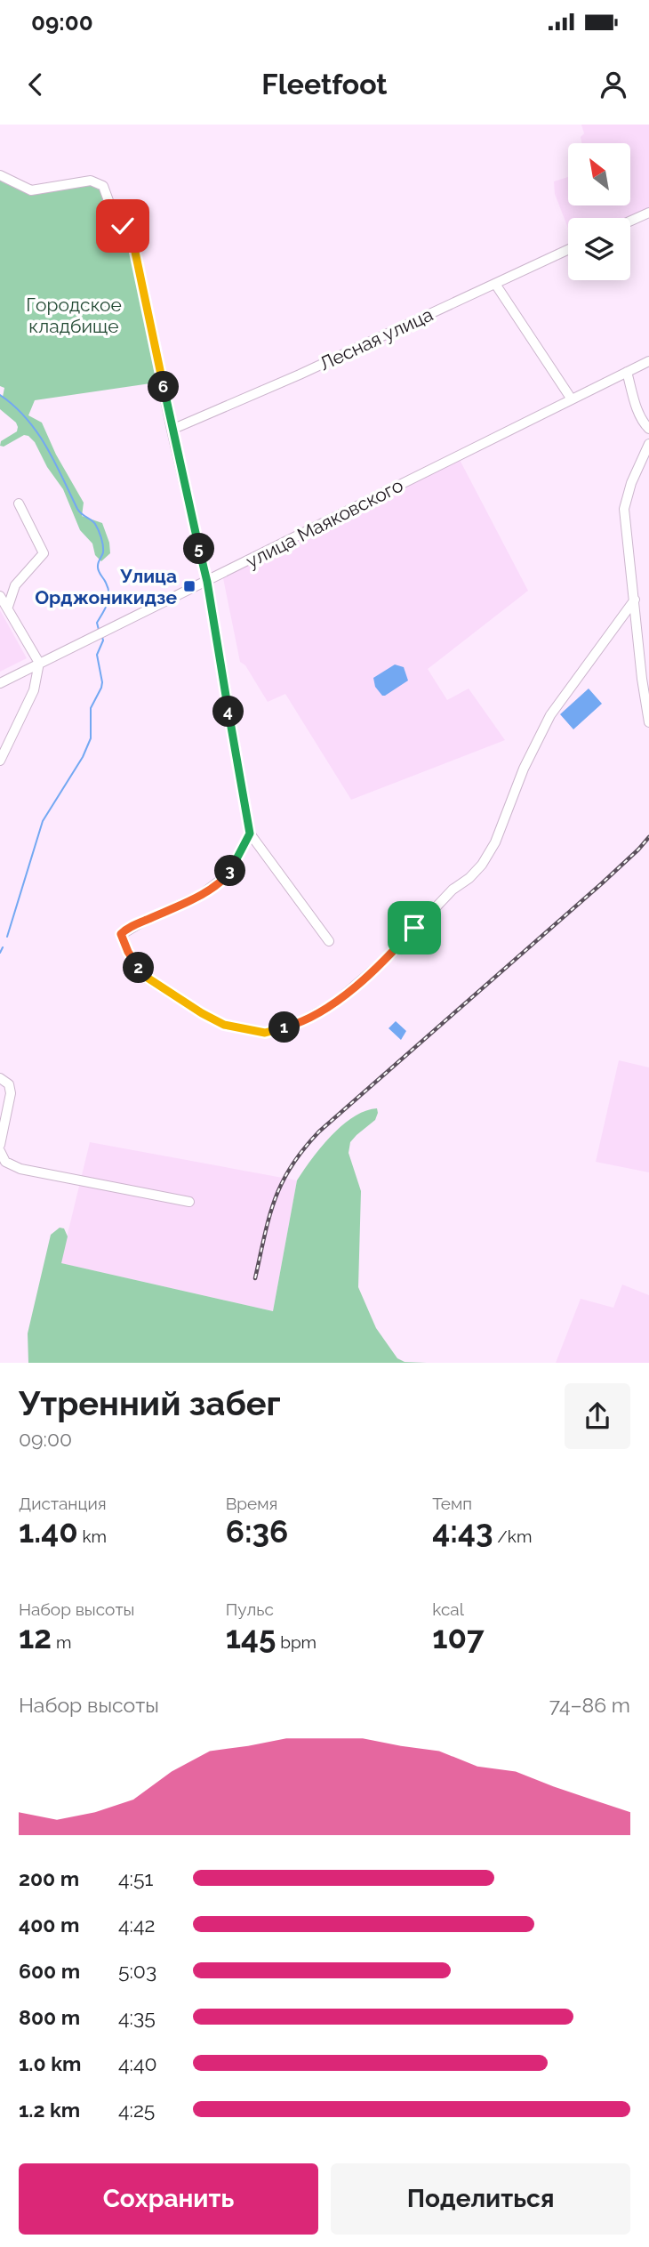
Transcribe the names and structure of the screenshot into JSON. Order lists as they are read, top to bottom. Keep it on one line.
{"streets":{"street":["Лесная улица","улица Маяковского"]},"parks":["Городское кладбище"],"places":{"transit":["Улица Орджоникидзе"]},"north":"top left","page":{"status":"09:00","header":"Fleetfoot","pins":["6","5","4","3","2","1"],"heading":["Утренний забег","09:00"],"stats":[["Дистанция","1.40 km"],["Время","6:36"],["Темп","4:43 /km"],["Набор высоты","12 m"],["Пульс","145 bpm"],["kcal","107"]],"chart":["Набор высоты","74–86 m"],"list":[{"name":"200 m","note":"4:51"},{"name":"400 m","note":"4:42"},{"name":"600 m","note":"5:03"},{"name":"800 m","note":"4:35"},{"name":"1.0 km","note":"4:40"},{"name":"1.2 km","note":"4:25"}],"buttons":["Сохранить","Поделиться"]}}
